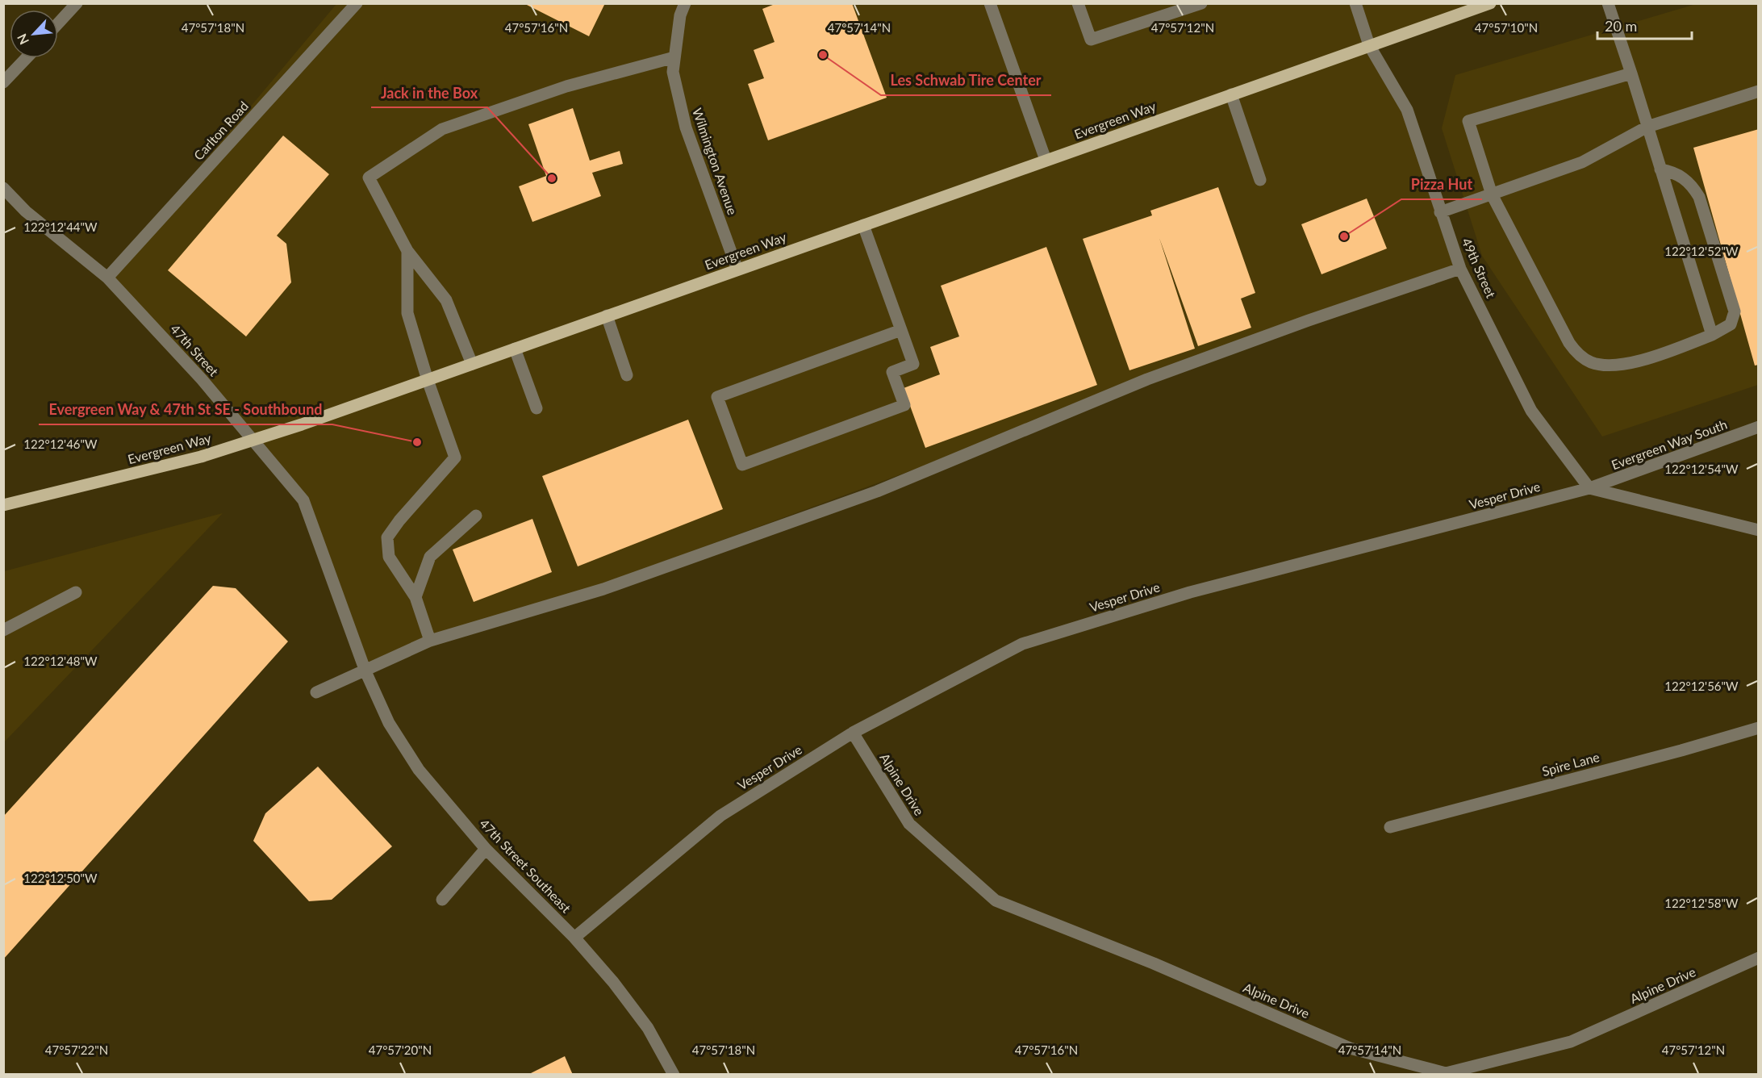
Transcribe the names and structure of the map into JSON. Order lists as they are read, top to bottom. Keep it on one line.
{"streets":{"main road":["Evergreen Way"],"street":["Carlton Road","Wilmington Avenue","49th Street","47th Street","Evergreen Way South","Vesper Drive","Spire Lane","Alpine Drive","47th Street Southeast"]},"crossings":[["Evergreen Way","Wilmington Avenue"],["Evergreen Way","49th Street"],["Evergreen Way","47th Street"],["Carlton Road","47th Street"],["49th Street","Evergreen Way South"],["49th Street","Vesper Drive"],["47th Street","47th Street Southeast"],["Evergreen Way South","Vesper Drive"],["Vesper Drive","Alpine Drive"],["Vesper Drive","47th Street Southeast"]],"places":["Les Schwab Tire Center","Jack in the Box","Pizza Hut","Evergreen Way & 47th St SE - Southbound"],"scale_bar":"20 m","north":"bottom left","coordinates":["47°57'18\"N","47°57'16\"N","47°57'14\"N","47°57'12\"N","47°57'10\"N","122°12'44\"W","122°12'52\"W","122°12'46\"W","122°12'54\"W","122°12'48\"W","122°12'56\"W","122°12'50\"W","122°12'58\"W","47°57'22\"N","47°57'20\"N"]}
